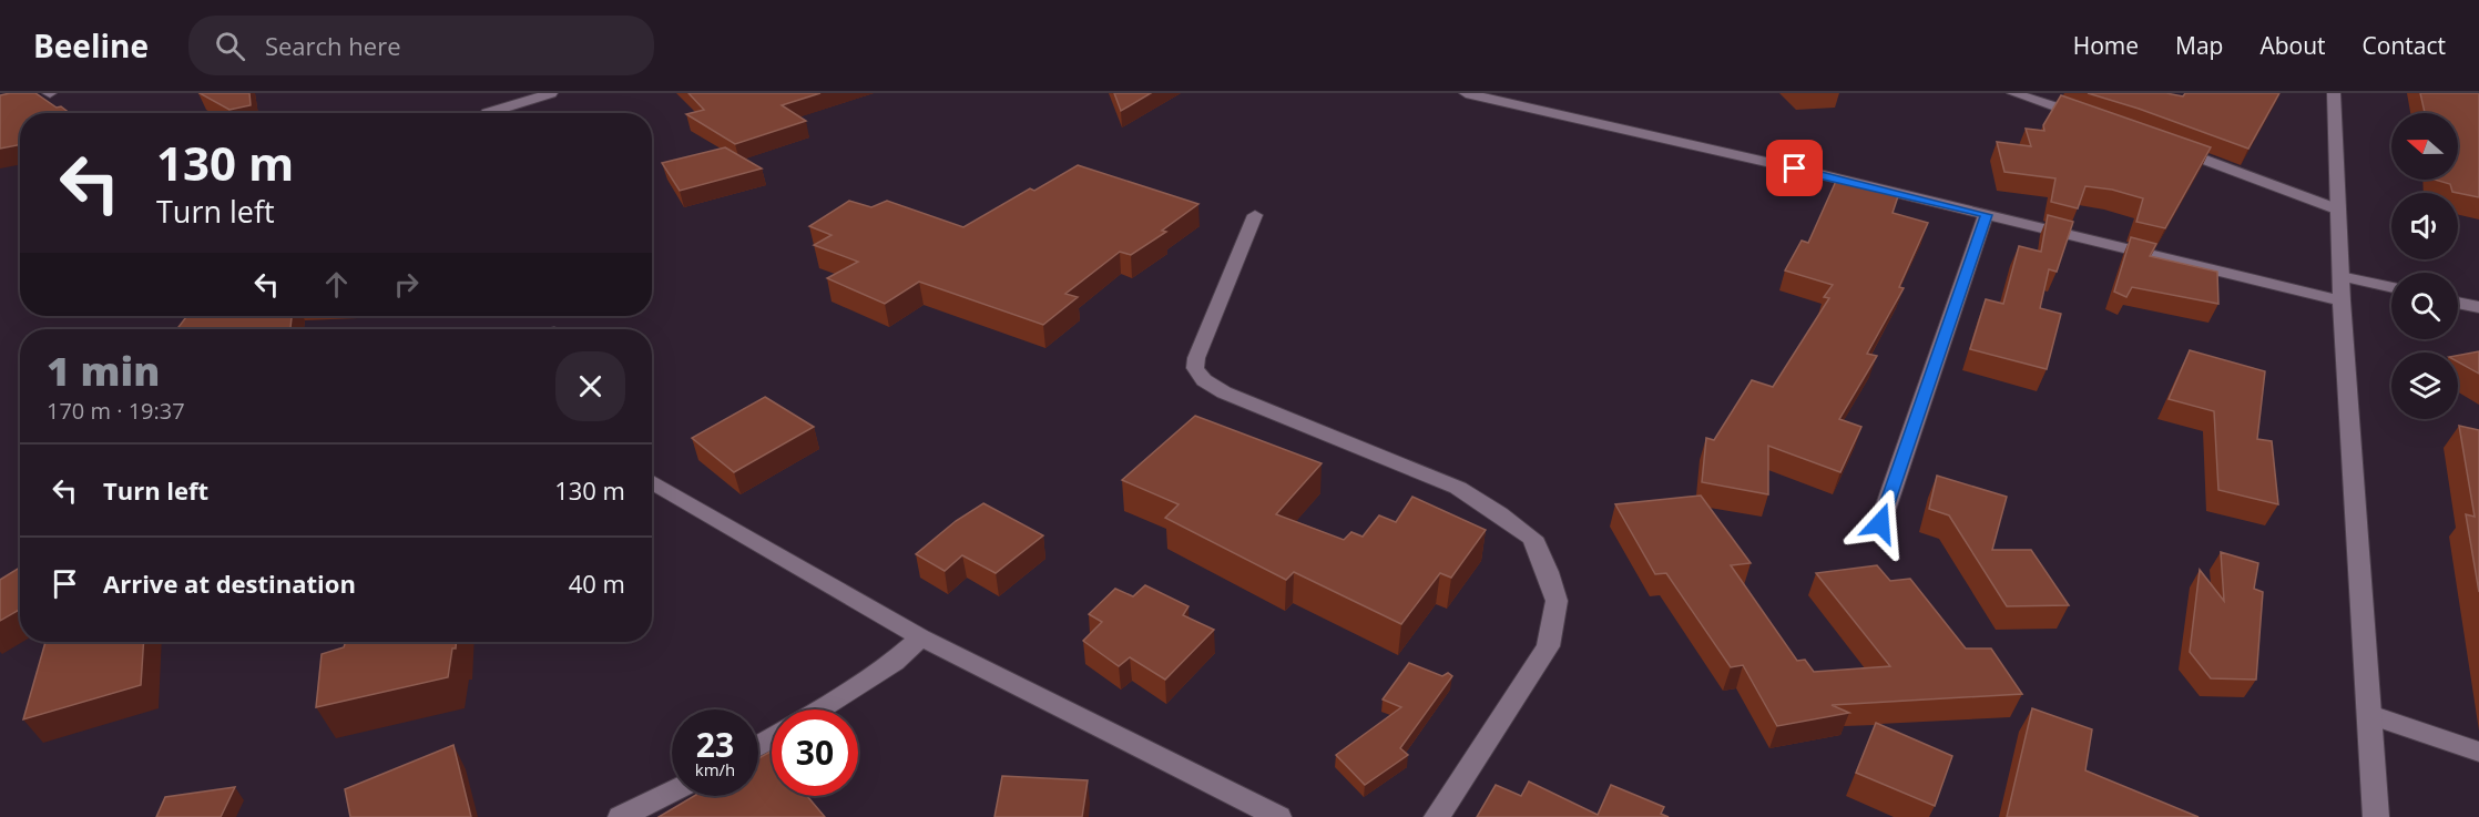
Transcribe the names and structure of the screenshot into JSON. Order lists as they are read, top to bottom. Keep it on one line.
{"north":"left","page":{"header":"Beeline","search":"Search here","nav":["Home","Map","About","Contact"],"turn":["130 m","Turn left"],"heading":["1 min","170 m · 19:37"],"list":[{"name":"Turn left","value":"130 m"},{"name":"Arrive at destination","value":"40 m"}],"speed":"23 km/h","limit":"30"}}
